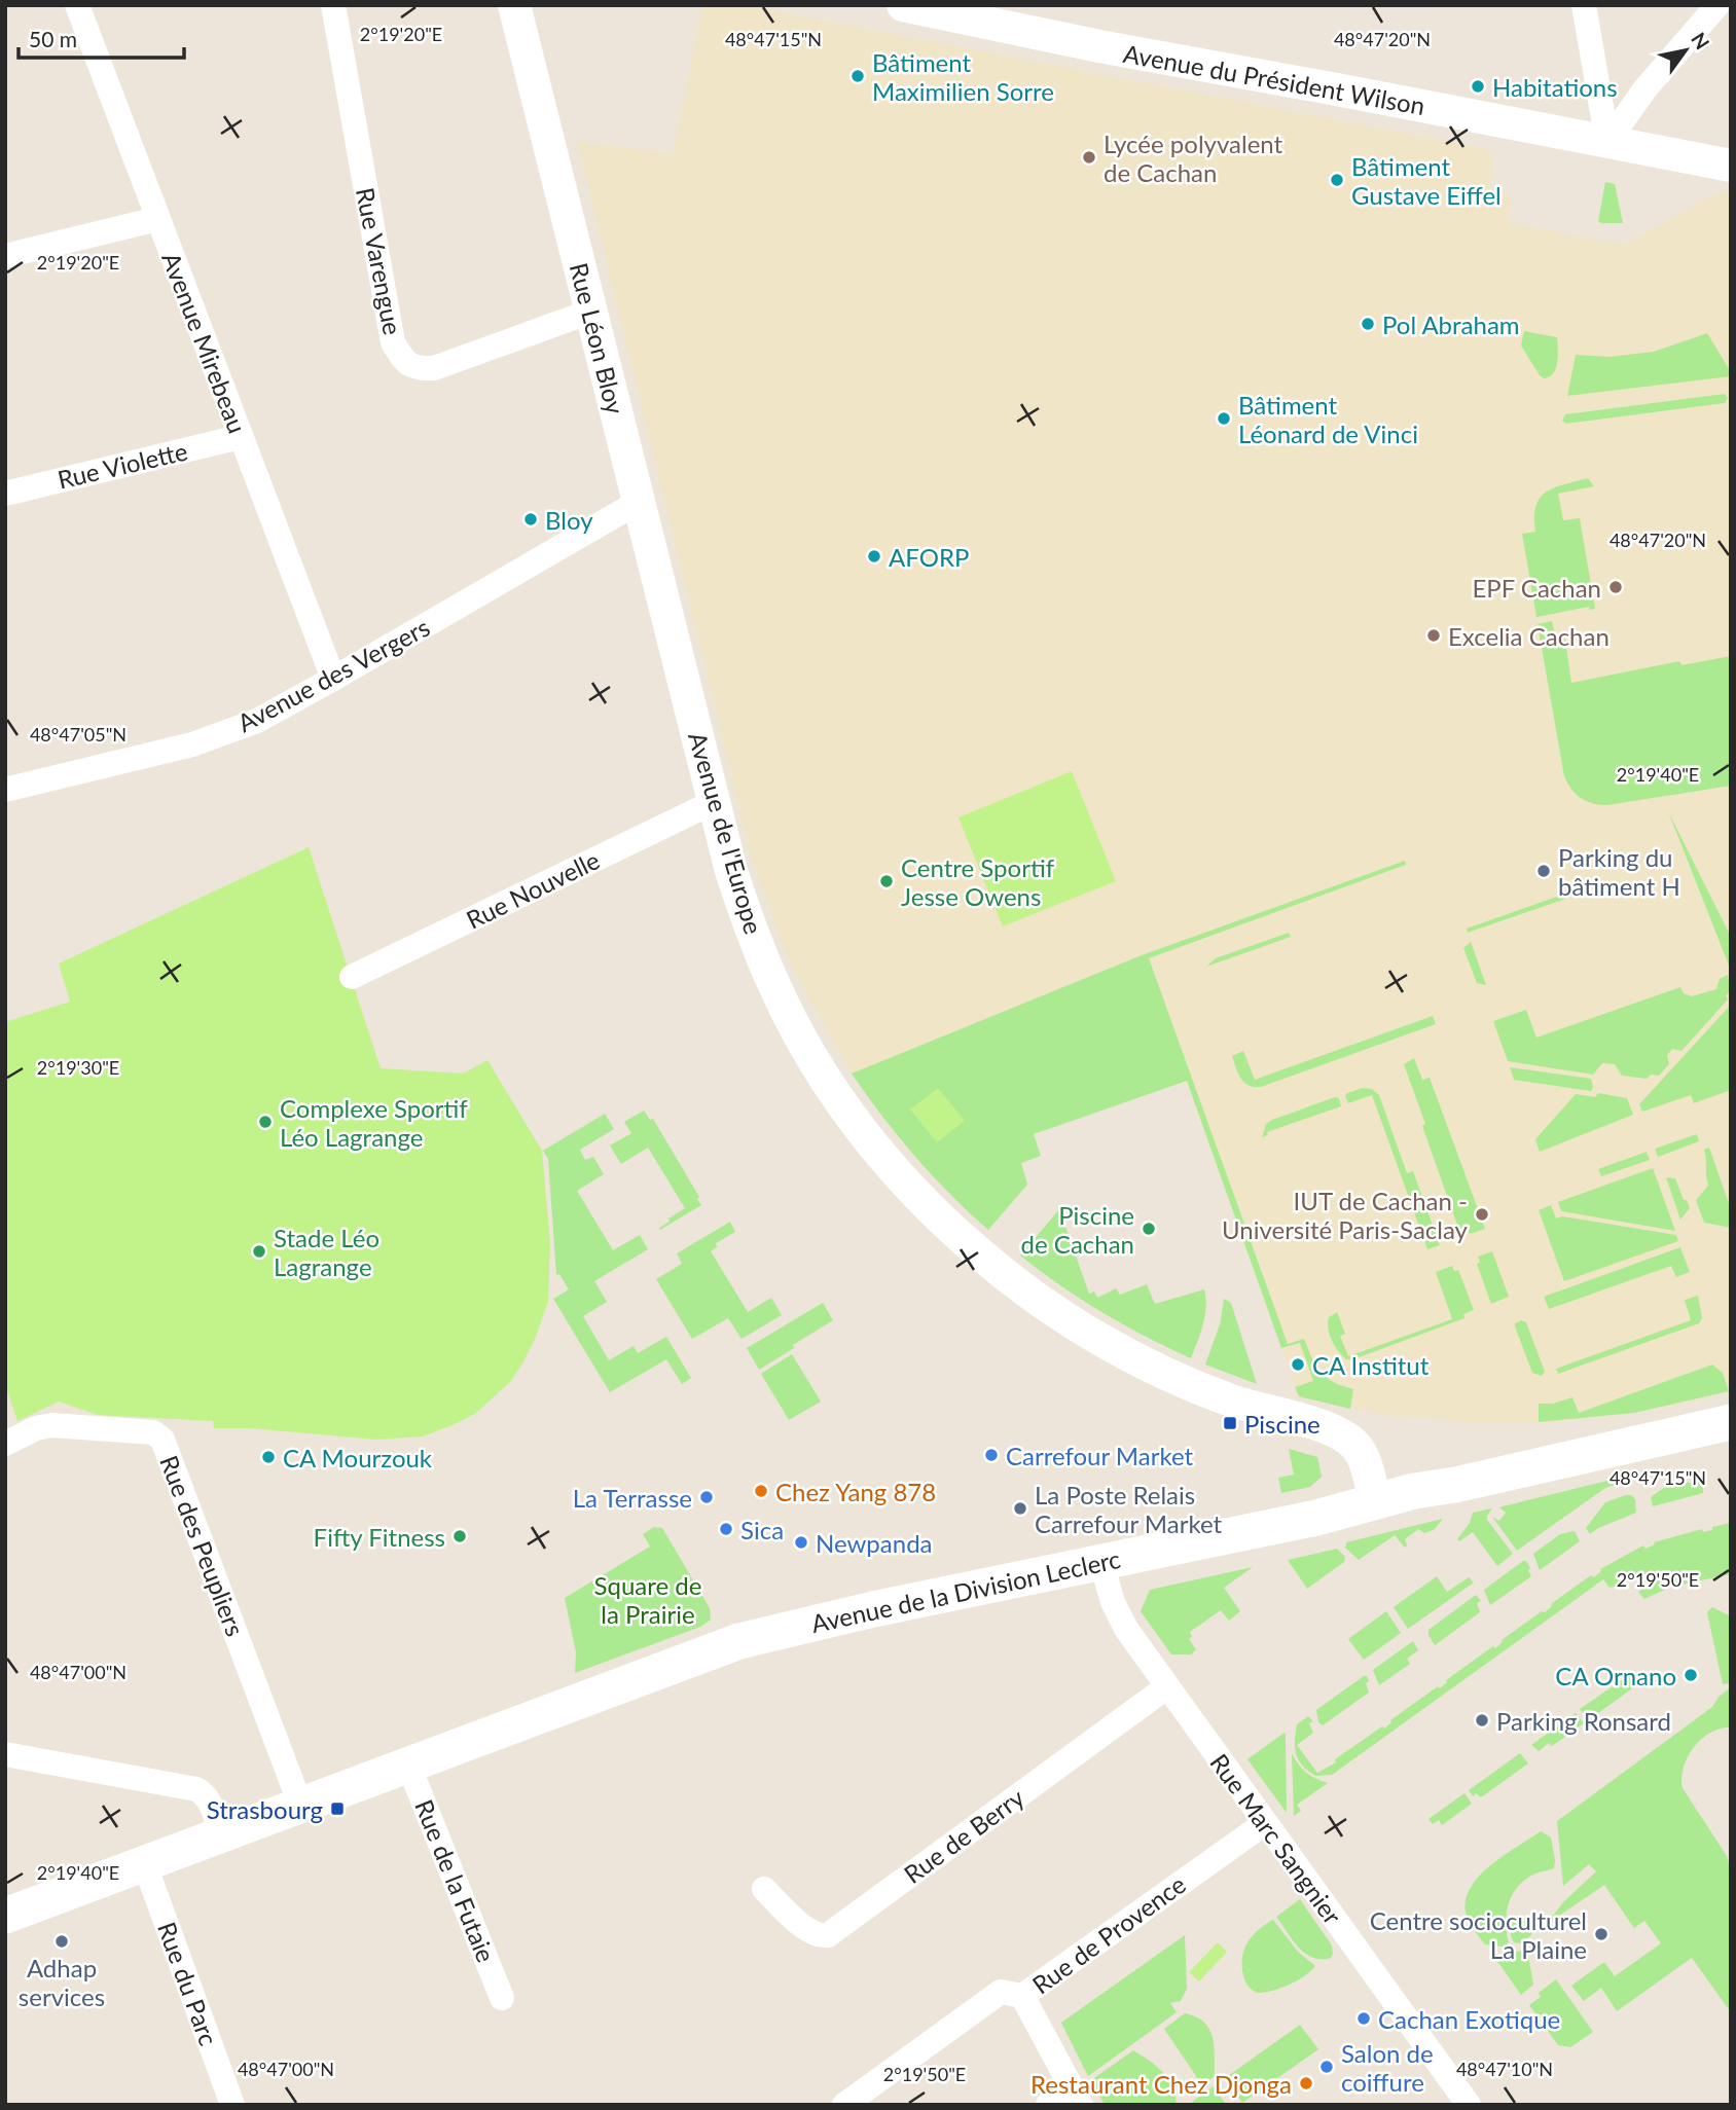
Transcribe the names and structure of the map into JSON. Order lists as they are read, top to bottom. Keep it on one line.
{"streets":{"main road":["Avenue de la Division Leclerc"],"street":["Avenue du Président Wilson","Rue Varengue","Rue Léon Bloy","Avenue Mirebeau","Rue Violette","Avenue des Vergers","Avenue de l'Europe","Rue Nouvelle","Rue des Peupliers","Rue de Berry","Rue Marc Sangnier","Rue de la Futaie","Rue de Provence","Rue du Parc"]},"crossings":[["Rue Varengue","Rue Léon Bloy"],["Rue Léon Bloy","Avenue des Vergers"],["Rue Léon Bloy","Avenue de l'Europe"],["Avenue Mirebeau","Rue Violette"],["Avenue Mirebeau","Avenue des Vergers"],["Avenue de l'Europe","Rue Nouvelle"],["Avenue de l'Europe","Avenue de la Division Leclerc"],["Rue des Peupliers","Avenue de la Division Leclerc"],["Avenue de la Division Leclerc","Rue Marc Sangnier"],["Avenue de la Division Leclerc","Rue de la Futaie"],["Avenue de la Division Leclerc","Rue du Parc"],["Rue de Berry","Rue Marc Sangnier"],["Rue Marc Sangnier","Rue de Provence"]],"parks":["Square de la Prairie"],"places":{"other":["Bâtiment Maximilien Sorre","Habitations","Lycée polyvalent de Cachan","Bâtiment Gustave Eiffel","Pol Abraham","Bâtiment Léonard de Vinci","Bloy","AFORP","EPF Cachan","Excelia Cachan","Parking du bâtiment H","Centre Sportif Jesse Owens","Complexe Sportif Léo Lagrange","IUT de Cachan - Université Paris-Saclay","Piscine de Cachan","Stade Léo Lagrange","CA Institut","Carrefour Market","CA Mourzouk","Chez Yang 878","La Terrasse","La Poste Relais Carrefour Market","Sica","Fifty Fitness","Newpanda","CA Ornano","Parking Ronsard","Centre socioculturel La Plaine","Adhap services","Cachan Exotique","Salon de coiffure","Restaurant Chez Djonga"],"transit":["Piscine","Strasbourg"]},"scale_bar":"50 m","north":"top right","coordinates":["2°19'20\"E","48°47'20\"N","48°47'15\"N","48°47'05\"N","2°19'40\"E","2°19'30\"E","2°19'50\"E","48°47'00\"N","48°47'10\"N"]}
